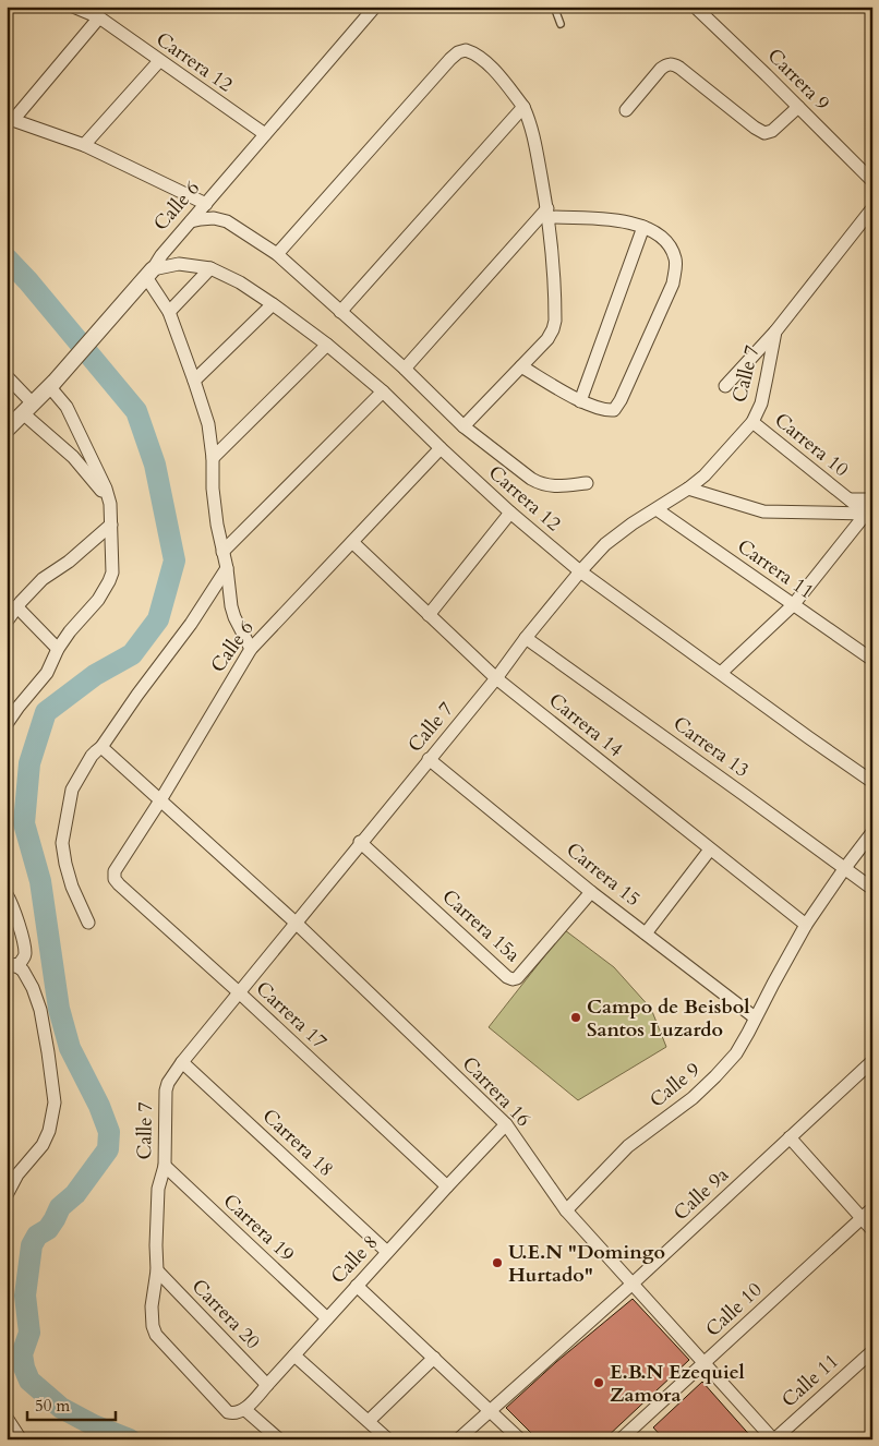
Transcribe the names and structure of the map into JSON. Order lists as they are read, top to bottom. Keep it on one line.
{"streets":{"street":["Carrera 12","Carrera 9","Calle 6","Calle 7","Carrera 10","Carrera 11","Carrera 14","Carrera 13","Carrera 15","Carrera 15a","Carrera 17","Calle 9","Carrera 16","Carrera 18","Calle 9a","Carrera 19","Calle 8","Calle 10","Carrera 20","Calle 11"]},"crossings":[["Carrera 12","Calle 6"],["Carrera 12","Calle 7"],["Calle 6","Carrera 14"],["Calle 6","Carrera 17"],["Calle 6","Carrera 16"],["Calle 7","Carrera 10"],["Calle 7","Carrera 11"],["Calle 7","Carrera 14"],["Calle 7","Carrera 13"],["Calle 7","Carrera 15"],["Calle 7","Carrera 15a"],["Calle 7","Carrera 17"],["Calle 7","Carrera 16"],["Calle 7","Carrera 18"],["Calle 7","Carrera 19"],["Calle 7","Calle 8"],["Calle 7","Carrera 20"],["Carrera 14","Calle 9"],["Carrera 13","Calle 9"],["Carrera 15","Carrera 15a"],["Carrera 15","Calle 9"],["Carrera 17","Calle 8"],["Calle 9","Carrera 16"],["Carrera 16","Calle 9a"],["Carrera 16","Calle 8"],["Carrera 16","Calle 10"],["Carrera 16","Calle 11"],["Carrera 18","Calle 8"],["Carrera 19","Calle 8"],["Calle 8","Carrera 20"]],"places":["Campo de Beisbol Santos Luzardo","U.E.N \"Domingo Hurtado\"","E.B.N Ezequiel Zamora"],"scale_bar":"50 m"}
